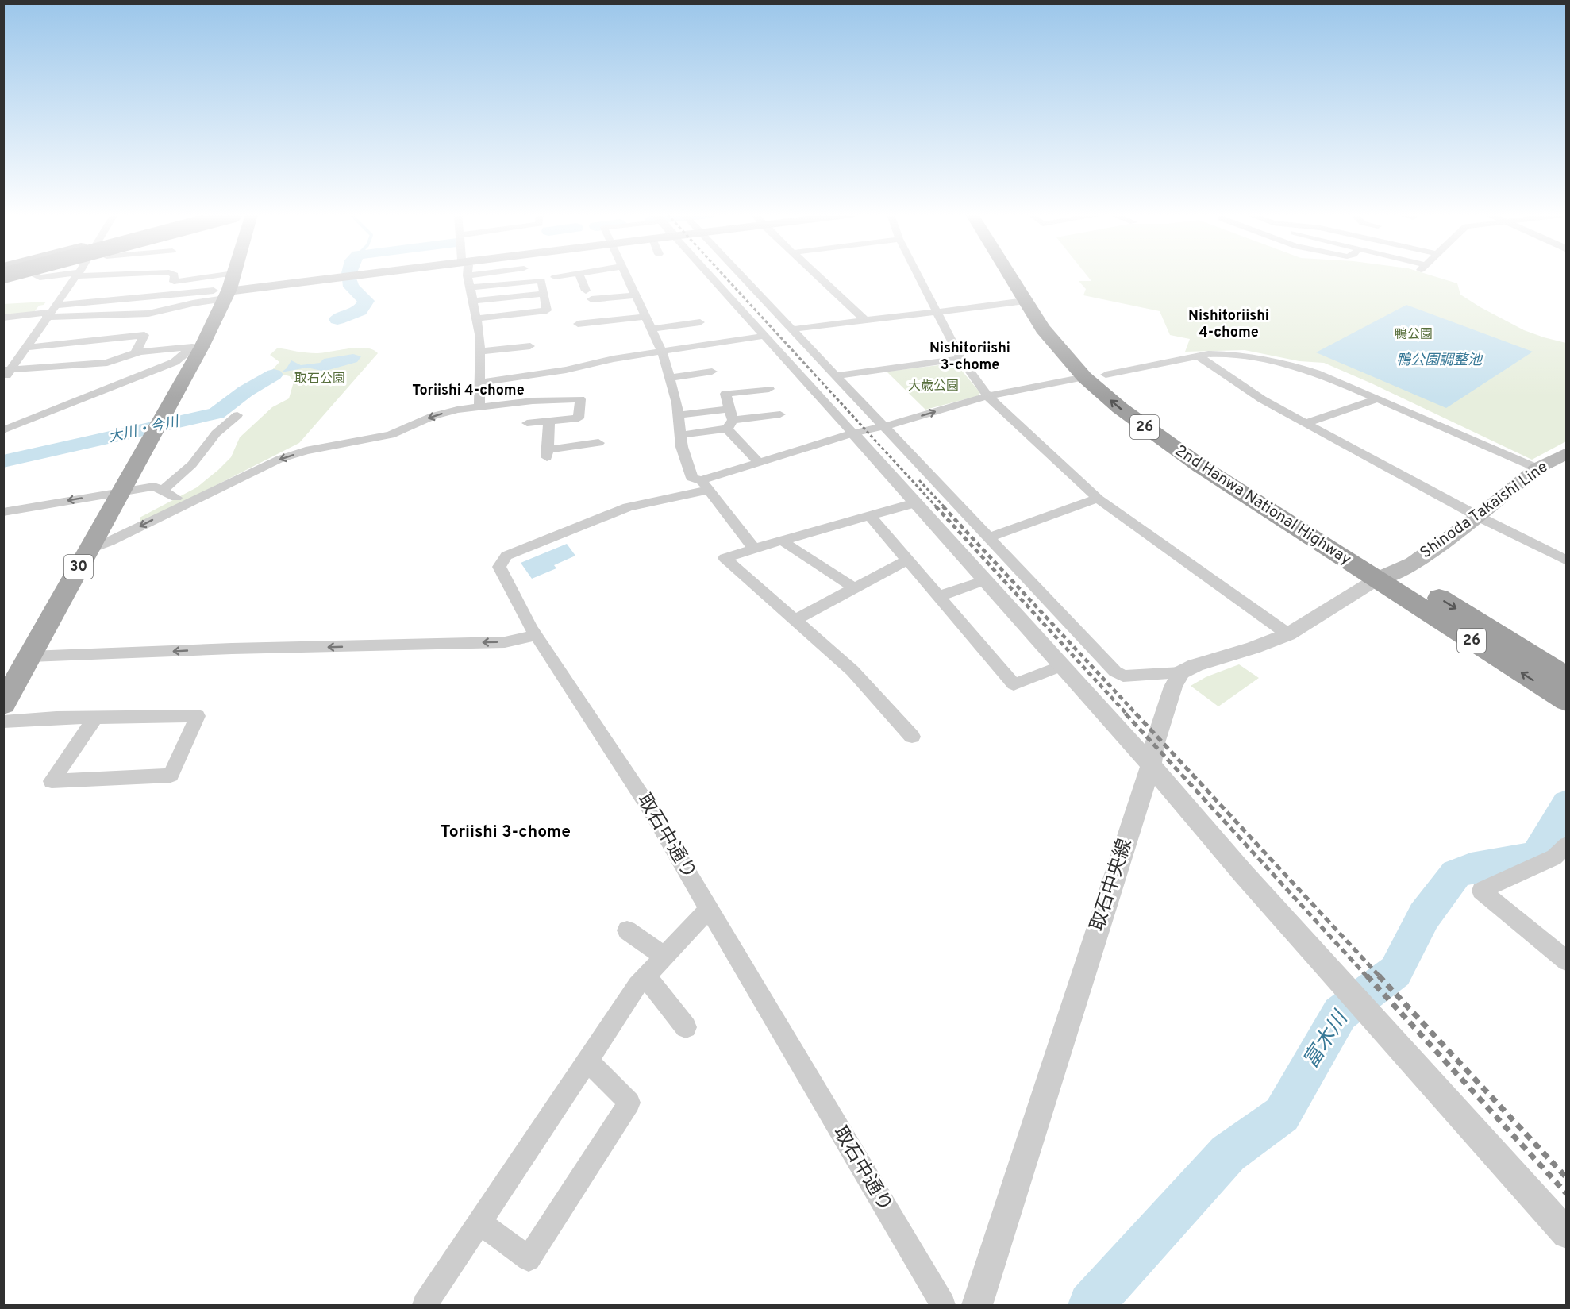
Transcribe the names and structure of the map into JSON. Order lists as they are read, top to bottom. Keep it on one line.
{"streets":{"highway":["26","2nd Hanwa National Highway"],"main road":["Shinoda Takaishi Line","30"],"street":["取石中通り","取石中央線"]},"crossings":[["2nd Hanwa National Highway","Shinoda Takaishi Line"]],"districts":["Nishitoriishi 4-chome","Nishitoriishi 3-chome","Toriishi 4-chome","Toriishi 3-chome"],"water":["鴨公園調整池","大川・今川","富木川"],"parks":["鴨公園","取石公園","大歳公園"]}
